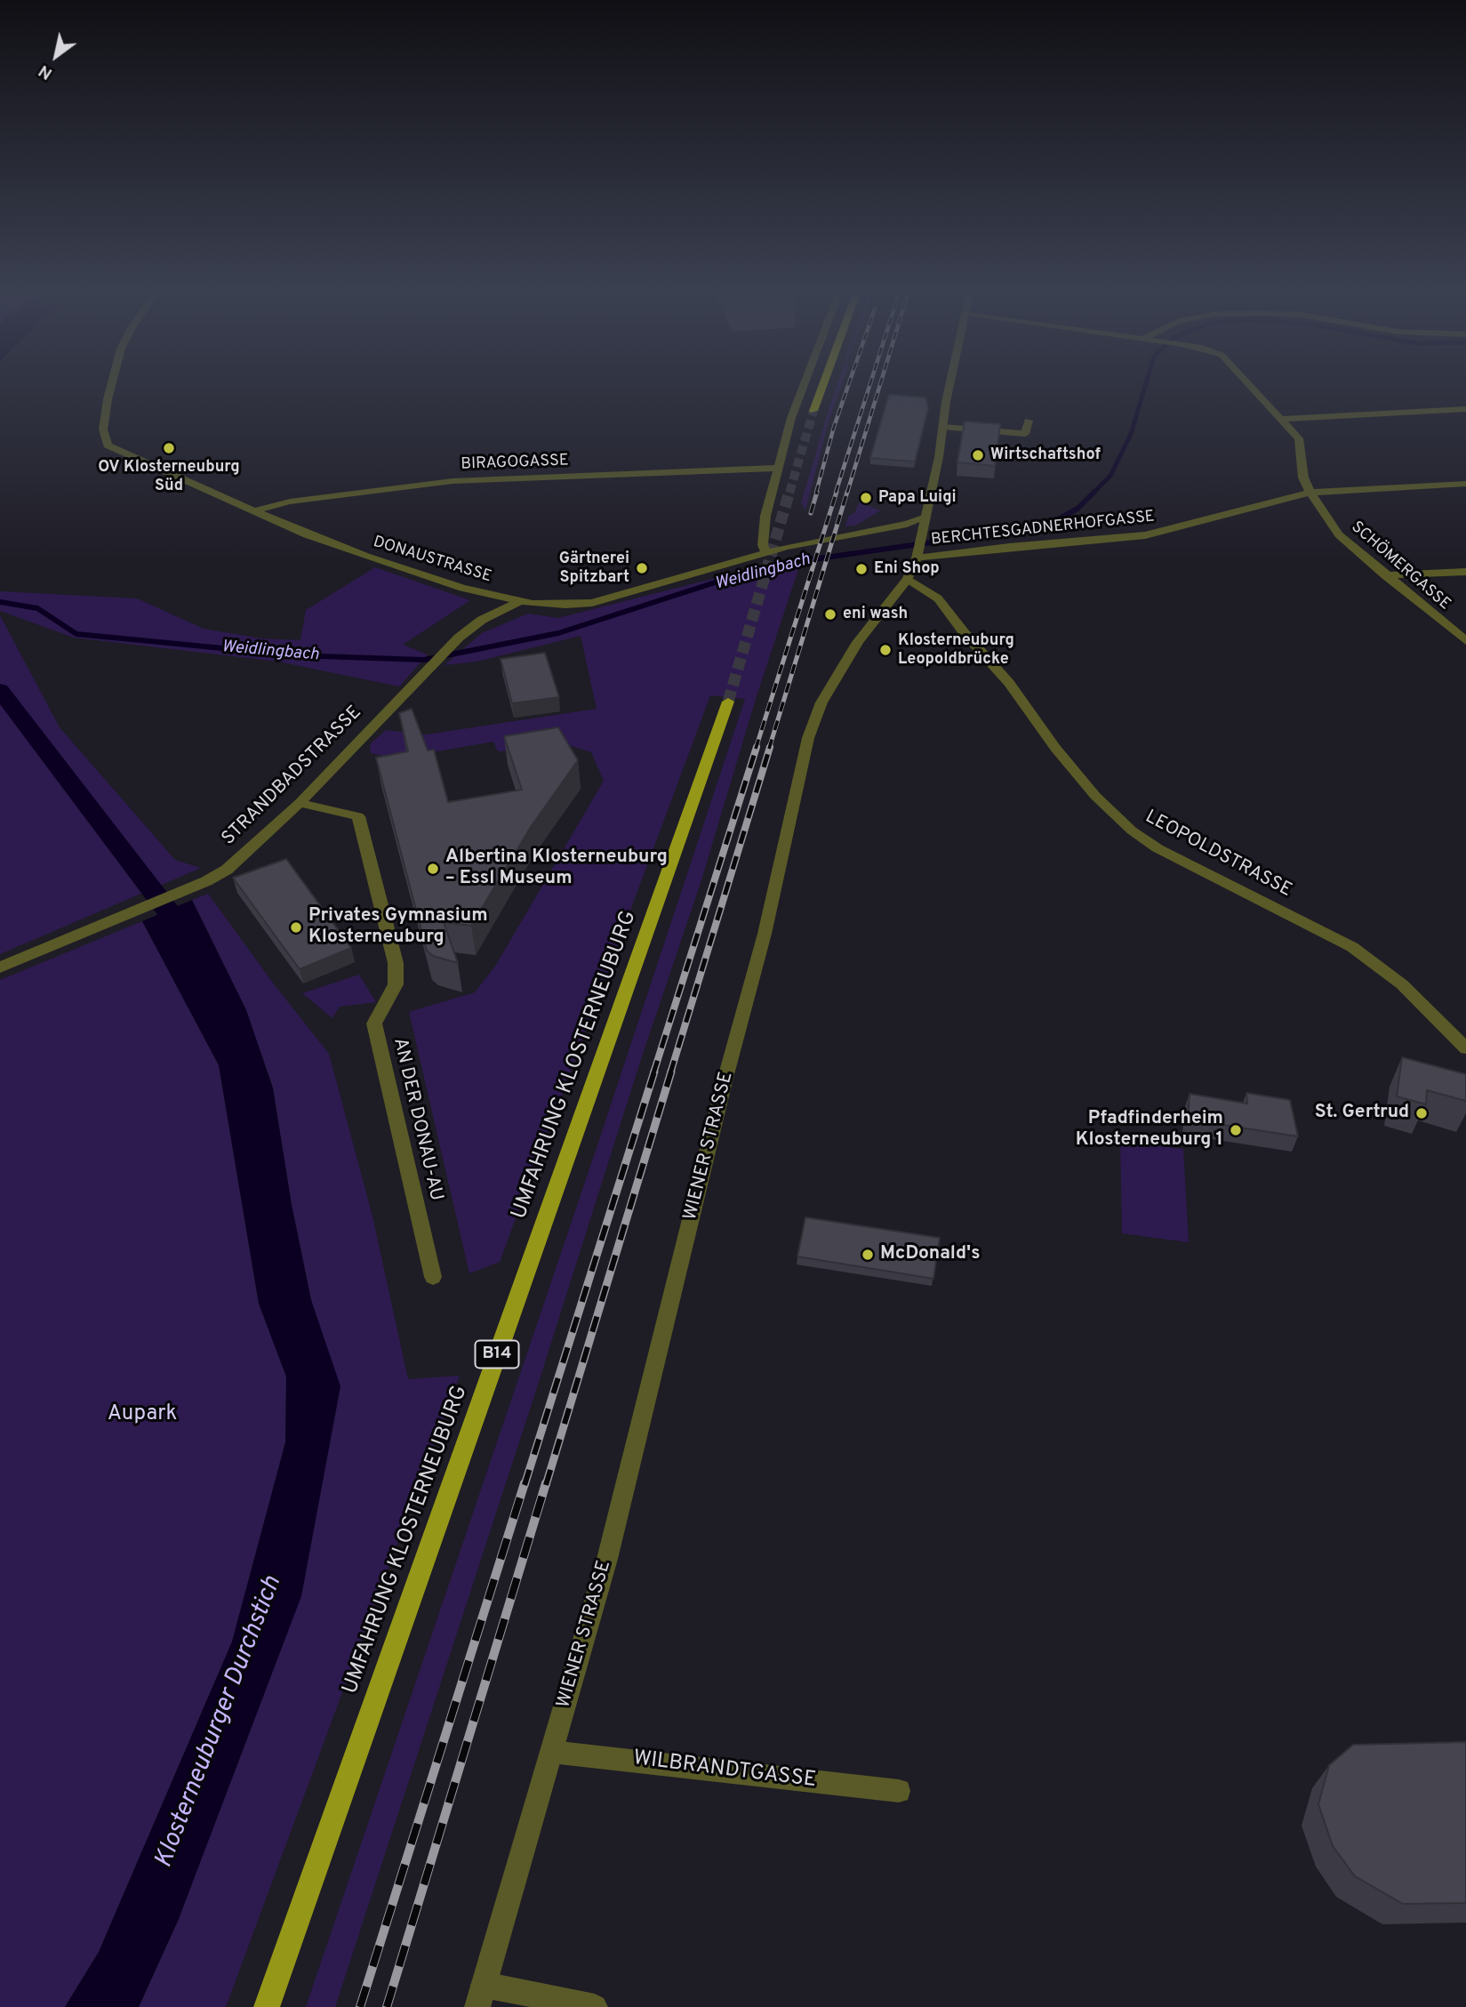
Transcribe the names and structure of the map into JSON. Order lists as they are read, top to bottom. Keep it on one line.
{"streets":{"main road":["UMFAHRUNG KLOSTERNEUBURG","B14"],"street":["BIRAGOGASSE","BERCHTESGADNERHOFGASSE","DONAUSTRASSE","SCHÖMERGASSE","STRANDBADSTRASSE","LEOPOLDSTRASSE","AN DER DONAU-AU","WIENER STRASSE","WILBRANDTGASSE"]},"crossings":[["BIRAGOGASSE","DONAUSTRASSE"],["BERCHTESGADNERHOFGASSE","SCHÖMERGASSE"],["BERCHTESGADNERHOFGASSE","WIENER STRASSE"],["DONAUSTRASSE","STRANDBADSTRASSE"],["DONAUSTRASSE","WIENER STRASSE"],["STRANDBADSTRASSE","AN DER DONAU-AU"],["LEOPOLDSTRASSE","WIENER STRASSE"],["WIENER STRASSE","WILBRANDTGASSE"]],"water":["Weidlingbach","Klosterneuburger Durchstich"],"parks":["Aupark"],"places":["OV Klosterneuburg Süd","Wirtschaftshof","Papa Luigi","Gärtnerei Spitzbart","Eni Shop","eni wash","Klosterneuburg Leopoldbrücke","Albertina Klosterneuburg – Essl Museum","Privates Gymnasium Klosterneuburg","St. Gertrud","Pfadfinderheim Klosterneuburg 1","McDonald's"],"north":"bottom left"}
